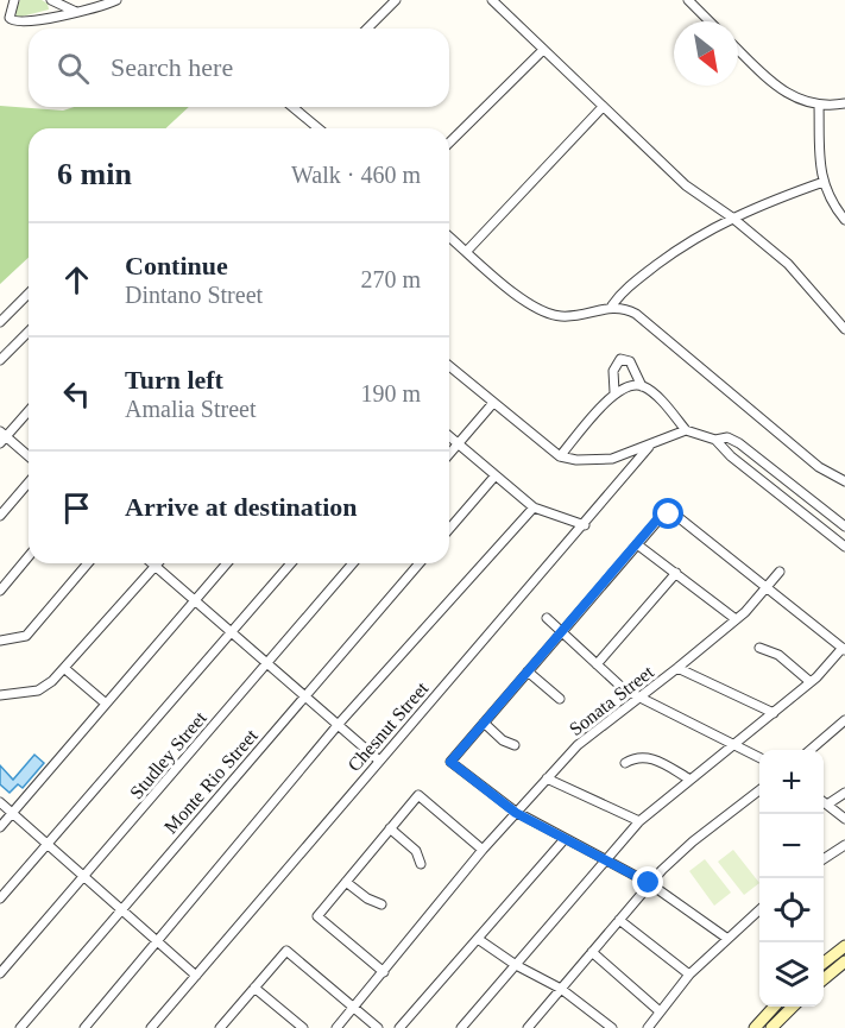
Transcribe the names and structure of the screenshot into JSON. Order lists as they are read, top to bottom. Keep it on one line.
{"streets":{"street":["Sonata Street","Chesnut Street","Studley Street","Monte Rio Street"]},"north":"bottom right","page":{"search":"Search here","heading":["6 min","Walk · 460 m"],"list":[["Continue","Dintano Street","270 m"],["Turn left","Amalia Street","190 m"],"Arrive at destination"],"map_buttons":["+","−"]}}
